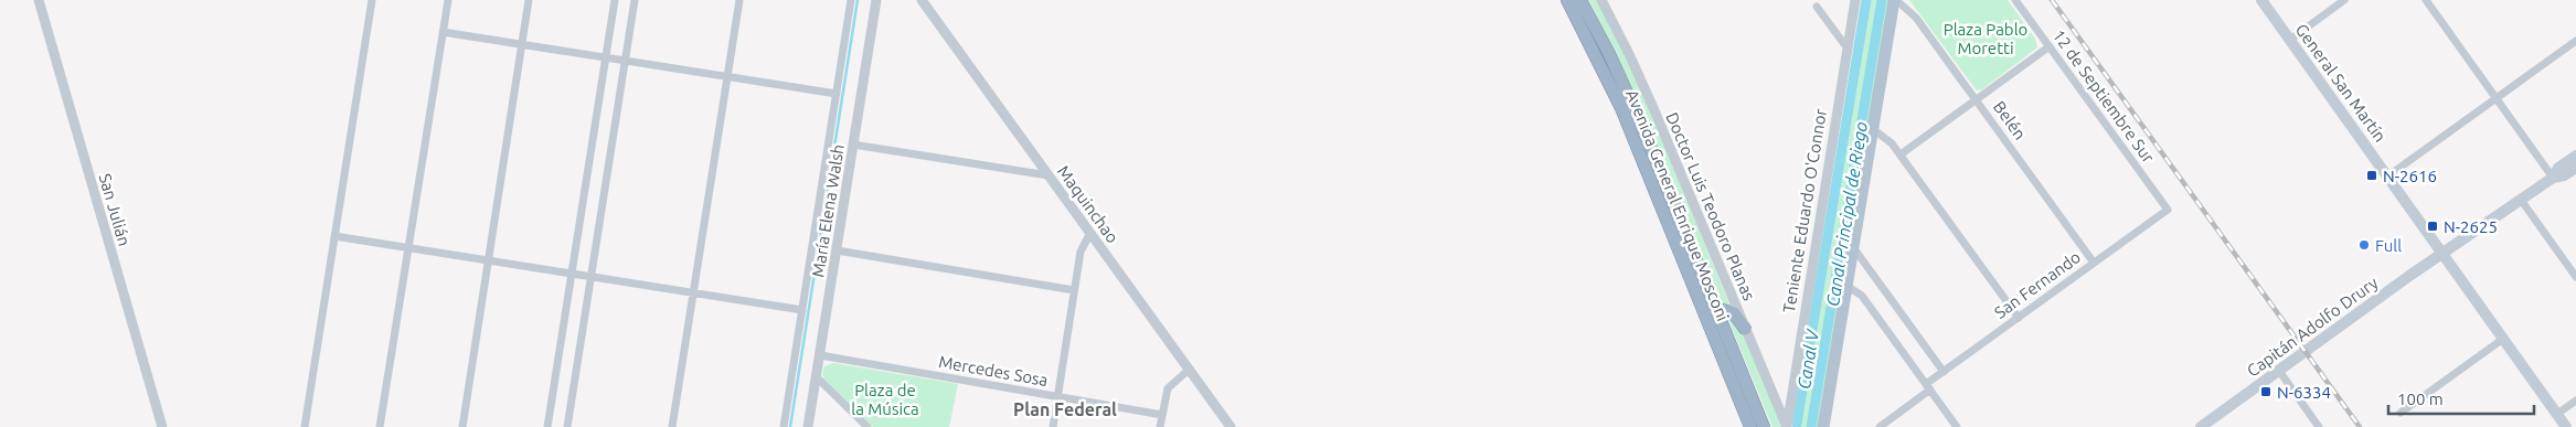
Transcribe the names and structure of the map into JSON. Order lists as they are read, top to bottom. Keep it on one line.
{"streets":{"highway":["Avenida General Enrique Mosconi"],"main road":["General San Martín","Capitán Adolfo Drury"],"street":["12 de Septiembre Sur","Belén","Maquinchao","Doctor Luis Teodoro Planas","San Julián","María Elena Walsh","Teniente Eduardo O'Connor","San Fernando","Mercedes Sosa"]},"crossings":[["General San Martín","Capitán Adolfo Drury"],["12 de Septiembre Sur","San Fernando"],["Belén","San Fernando"],["Doctor Luis Teodoro Planas","Teniente Eduardo O'Connor"],["María Elena Walsh","Mercedes Sosa"]],"districts":["Plan Federal"],"water":["Canal Principal de Riego","Canal V"],"parks":["Plaza Pablo Moretti","Plaza de la Música"],"places":{"transit":["N-2616","N-2625","N-6334"],"other":["Full"]},"scale_bar":"100 m"}
